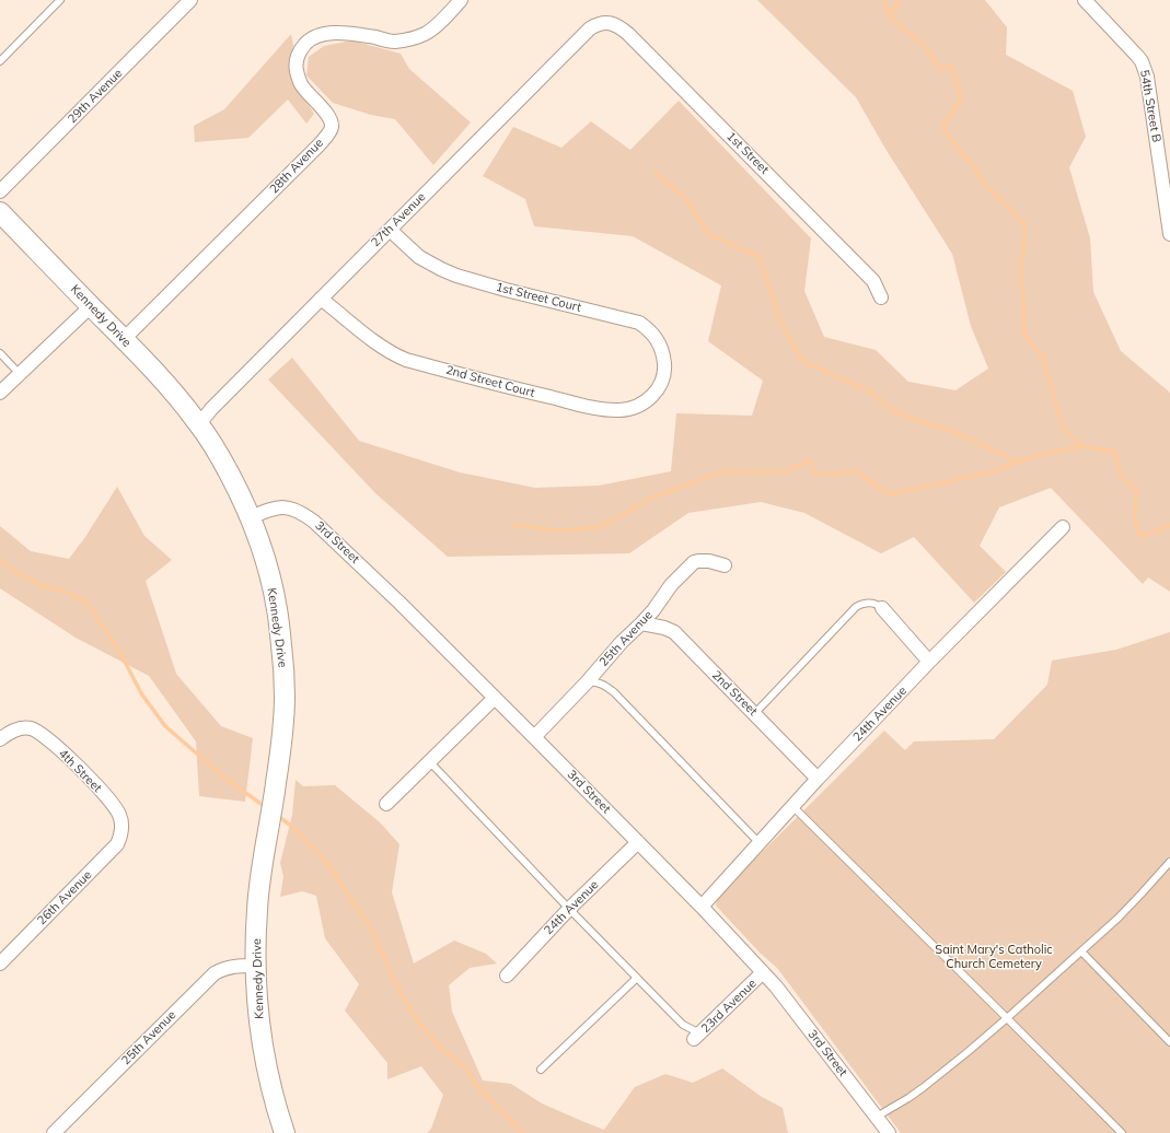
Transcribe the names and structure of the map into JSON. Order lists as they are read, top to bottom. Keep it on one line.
{"streets":{"street":["29th Avenue","54th Street B","1st Street","28th Avenue","27th Avenue","1st Street Court","Kennedy Drive","2nd Street Court","3rd Street","25th Avenue","2nd Street","24th Avenue","4th Street","26th Avenue","23rd Avenue"]},"crossings":[["1st Street","27th Avenue"],["28th Avenue","Kennedy Drive"],["27th Avenue","1st Street Court"],["27th Avenue","Kennedy Drive"],["27th Avenue","2nd Street Court"],["1st Street Court","2nd Street Court"],["Kennedy Drive","3rd Street"],["Kennedy Drive","25th Avenue"],["3rd Street","25th Avenue"],["3rd Street","24th Avenue"],["3rd Street","23rd Avenue"],["25th Avenue","2nd Street"],["2nd Street","24th Avenue"],["4th Street","26th Avenue"]],"parks":["Saint Mary's Catholic Church Cemetery"]}
